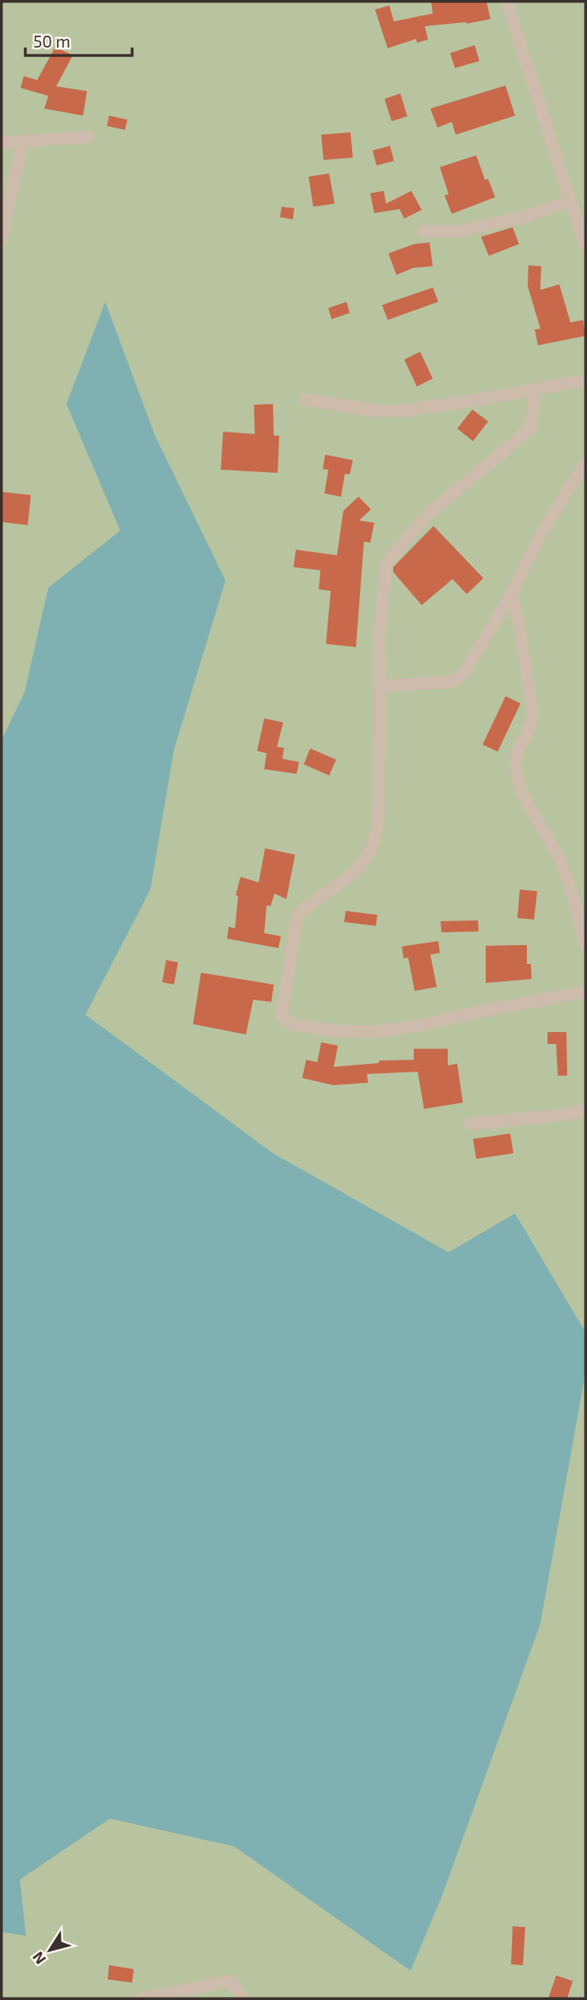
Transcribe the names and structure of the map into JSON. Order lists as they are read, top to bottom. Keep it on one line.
{"scale_bar":"50 m","north":"bottom left"}
